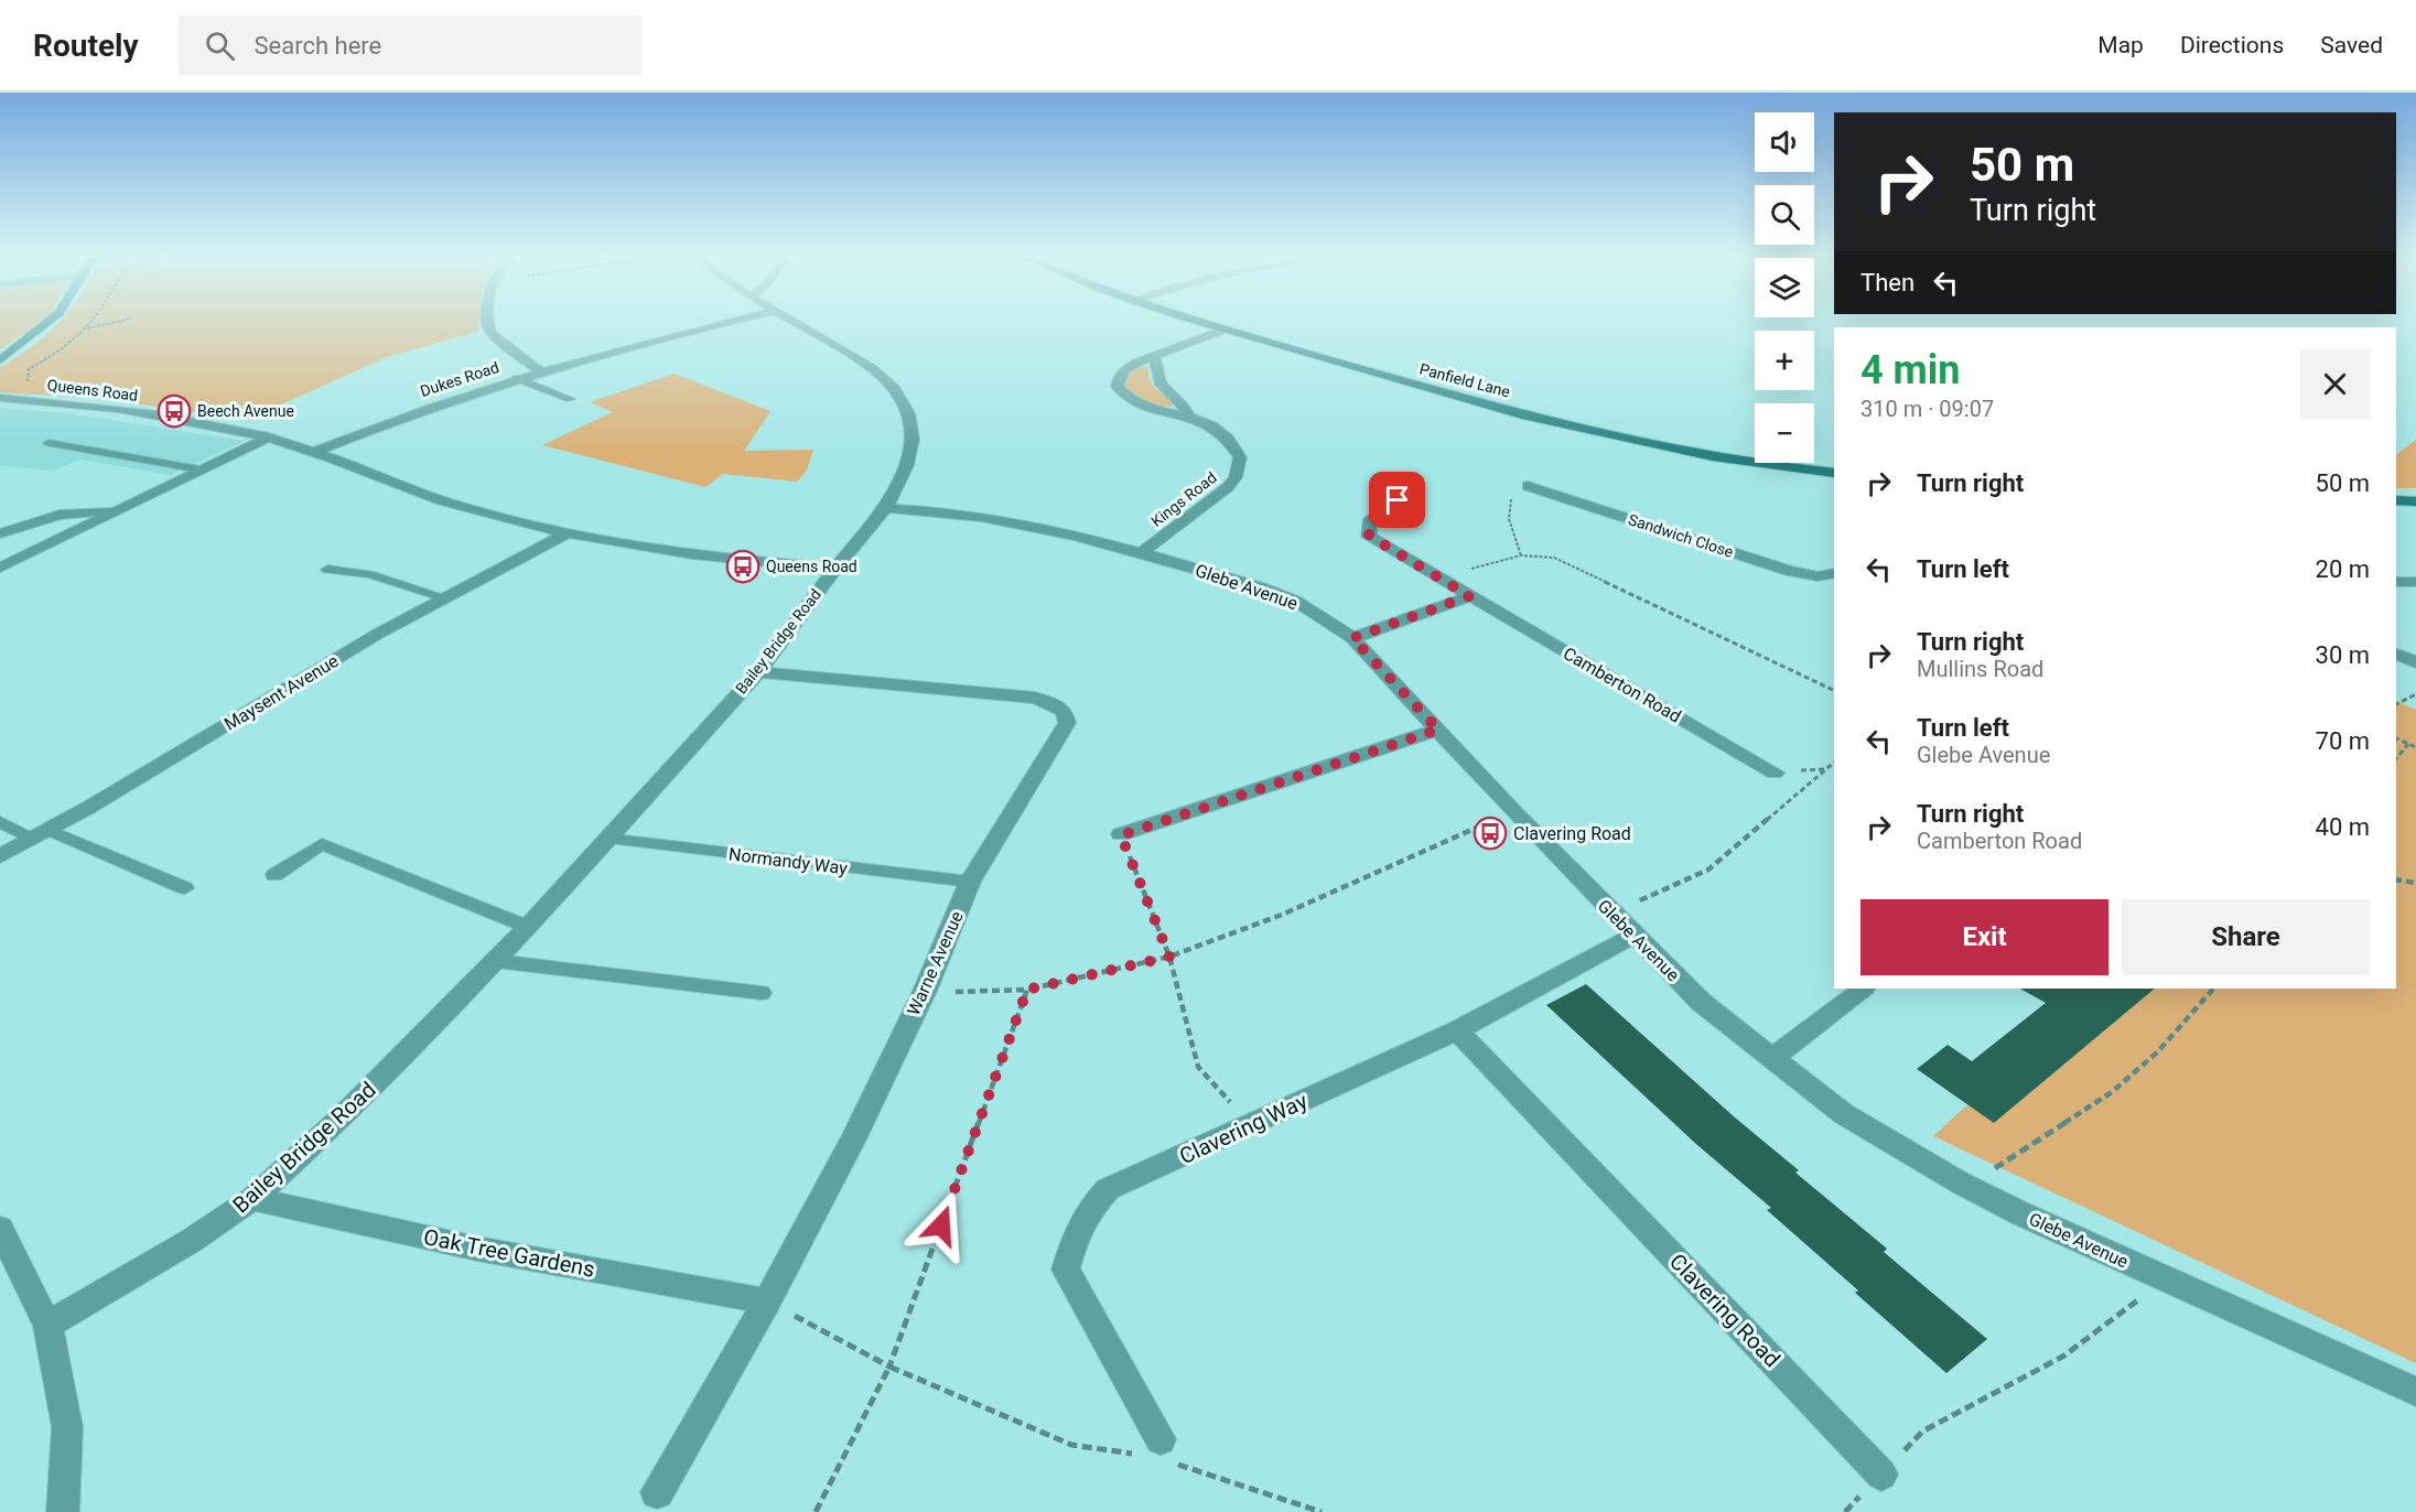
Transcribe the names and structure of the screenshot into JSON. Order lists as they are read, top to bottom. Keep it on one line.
{"streets":{"street":["Dukes Road","Panfield Lane","Queens Road","Kings Road","Sandwich Close","Glebe Avenue","Bailey Bridge Road","Camberton Road","Maysent Avenue","Warne Avenue","Clavering Way","Oak Tree Gardens","Clavering Road"],"lane":["Normandy Way"]},"crossings":[["Dukes Road","Queens Road"],["Panfield Lane","Kings Road"],["Queens Road","Bailey Bridge Road"],["Queens Road","Maysent Avenue"],["Kings Road","Glebe Avenue"],["Glebe Avenue","Bailey Bridge Road"],["Glebe Avenue","Clavering Way"],["Bailey Bridge Road","Normandy Way"],["Bailey Bridge Road","Warne Avenue"],["Bailey Bridge Road","Oak Tree Gardens"],["Normandy Way","Warne Avenue"],["Warne Avenue","Oak Tree Gardens"],["Clavering Way","Clavering Road"]],"places":{"bus stop":["Beech Avenue","Queens Road","Clavering Road"]},"page":{"header":"Routely","search":"Search here","nav":["Map","Directions","Saved"],"map_buttons":["+","−"],"turn":["50 m","Turn right"],"then":"Then","heading":["4 min","310 m · 09:07"],"list":[{"name":"Turn right","value":"50 m"},{"name":"Turn left","value":"20 m"},{"name":"Turn right","note":"Mullins Road","value":"30 m"},{"name":"Turn left","note":"Glebe Avenue","value":"70 m"},{"name":"Turn right","note":"Camberton Road","value":"40 m"}],"buttons":["Exit","Share"]}}
